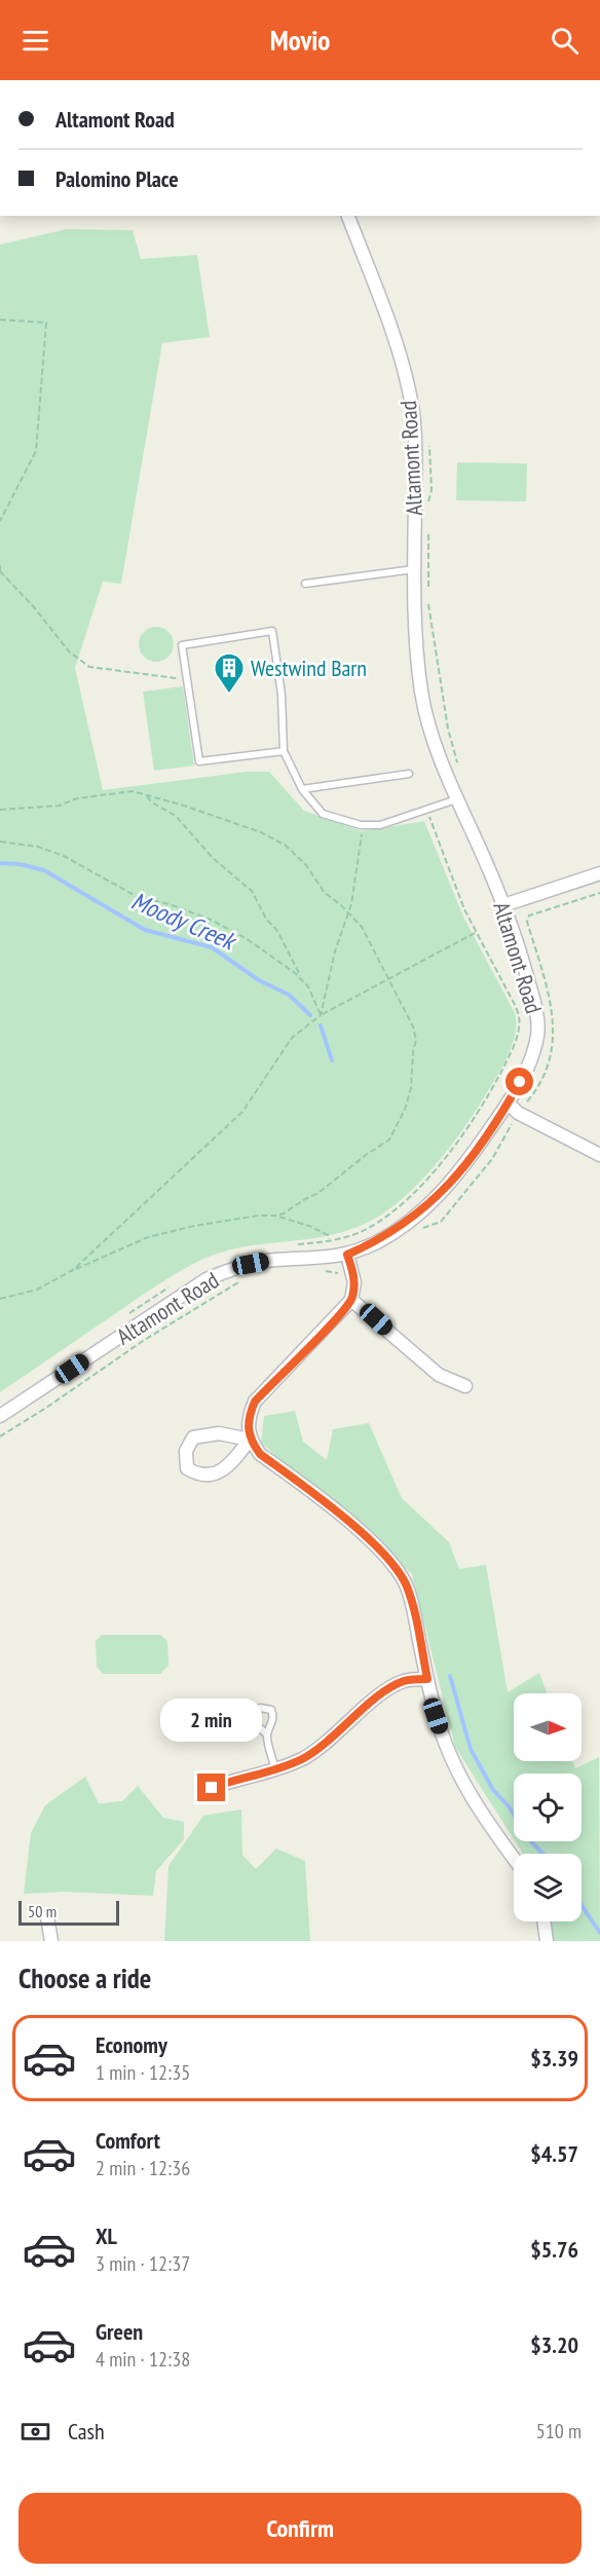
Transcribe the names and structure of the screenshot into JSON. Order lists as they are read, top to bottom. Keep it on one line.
{"streets":{"street":["Altamont Road"]},"water":["Moody Creek"],"places":{"building":["Westwind Barn"]},"scale_bar":"50 m","north":"right","page":{"header":"Movio","banner":["Altamont Road","Palomino Place"],"bubble":"2 min","scale":"50 m","heading":"Choose a ride","list":[{"name":"Economy","note":"1 min · 12:35","value":"$3.39"},{"name":"Comfort","note":"2 min · 12:36","value":"$4.57"},{"name":"XL","note":"3 min · 12:37","value":"$5.76"},{"name":"Green","note":"4 min · 12:38","value":"$3.20"}],"pay":["Cash","510 m"],"buttons":"Confirm"}}
